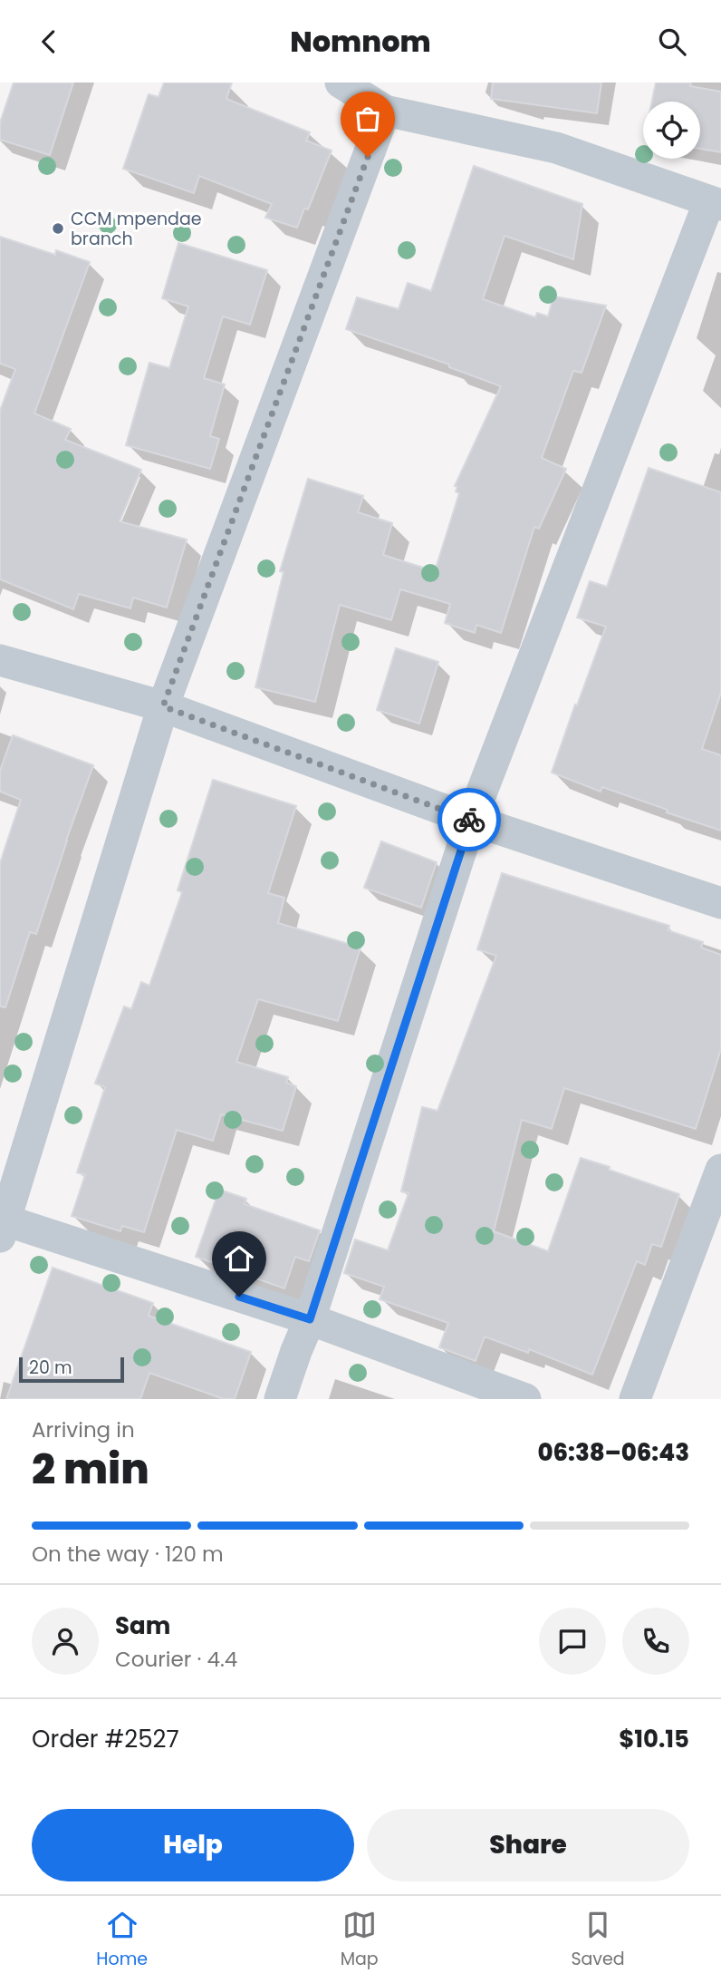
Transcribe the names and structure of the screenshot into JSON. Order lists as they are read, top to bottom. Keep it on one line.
{"places":["CCM mpendae branch"],"scale_bar":"20 m","page":{"header":"Nomnom","scale":"20 m","heading":["2 min","Arriving in","06:38–06:43"],"panel":["Sam","Courier · 4.4","Order #2527","$10.15"],"bar":"On the way · 120 m","buttons":["Help","Share"],"tabs":["Home","Map","Saved"]}}
